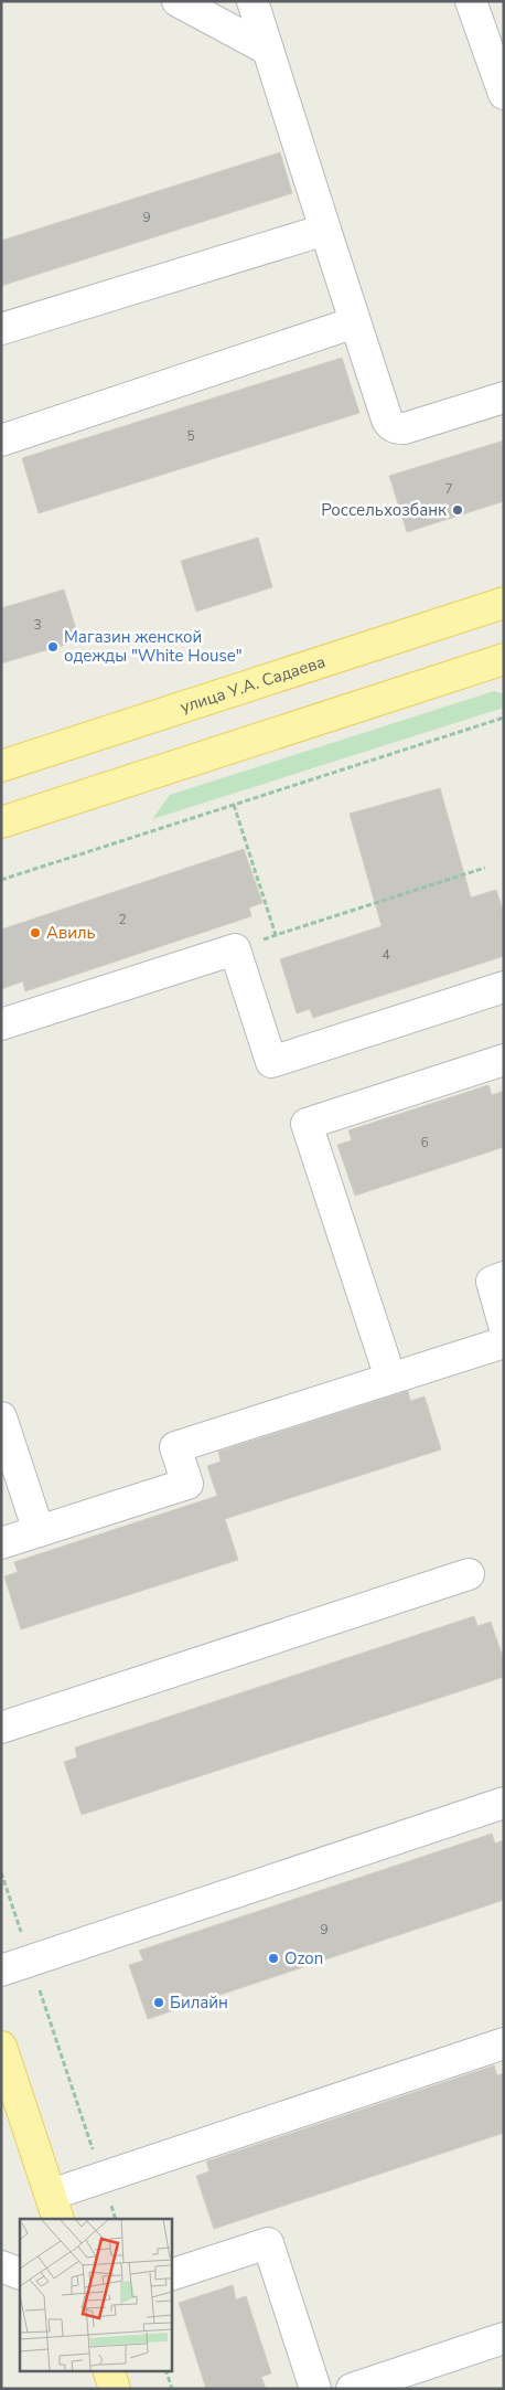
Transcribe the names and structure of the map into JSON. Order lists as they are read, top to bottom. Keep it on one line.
{"streets":{"main road":["улица У.А. Садаева"]},"places":["Россельхозбанк","Магазин женской одежды \"White House\"","Авиль","Ozon","Билайн"],"house_numbers":["9","5","7","3","2","4","6","9"]}
